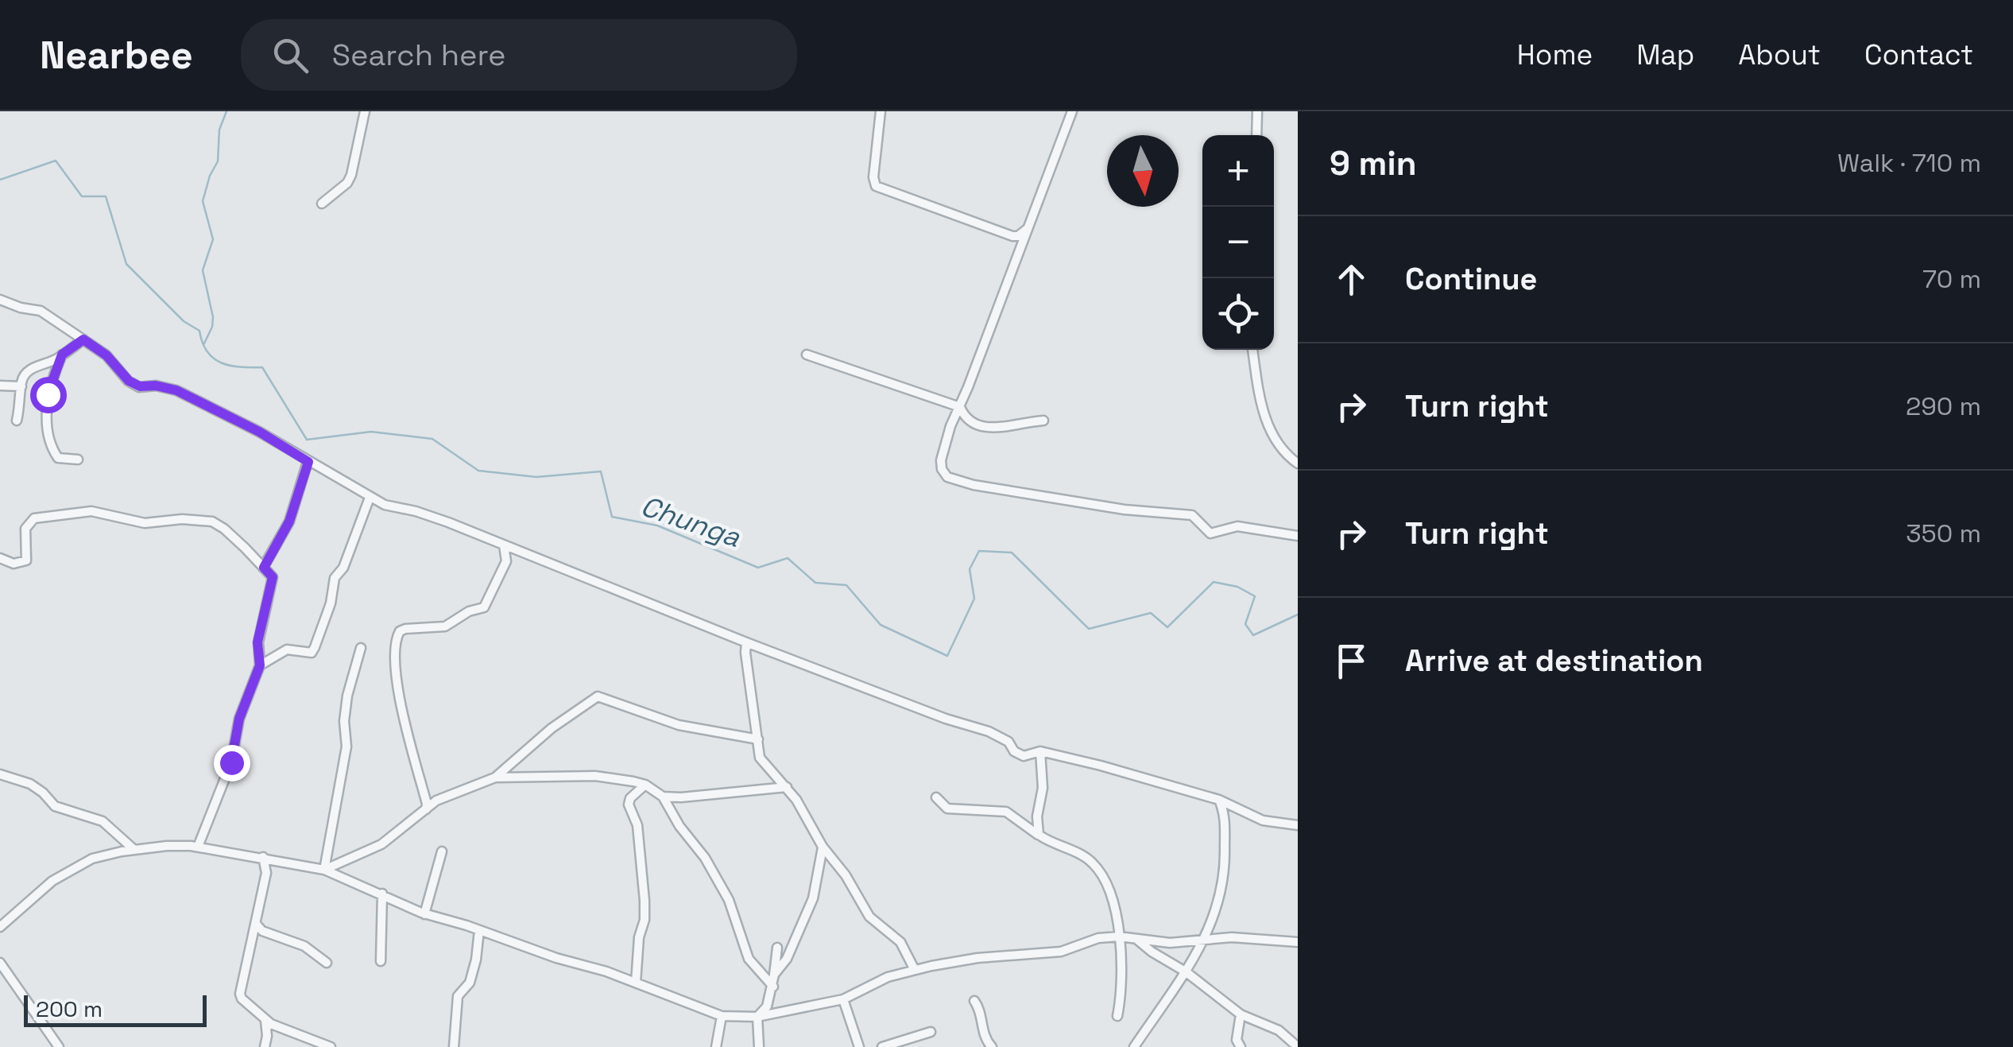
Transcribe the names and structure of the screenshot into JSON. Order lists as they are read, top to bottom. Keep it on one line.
{"water":["Chunga"],"scale_bar":"200 m","north":"bottom","page":{"header":"Nearbee","search":"Search here","nav":["Home","Map","About","Contact"],"heading":["9 min","Walk · 710 m"],"map_buttons":["+","−"],"list":[["Continue","70 m"],["Turn right","290 m"],["Turn right","350 m"],"Arrive at destination"],"scale":"200 m"}}
